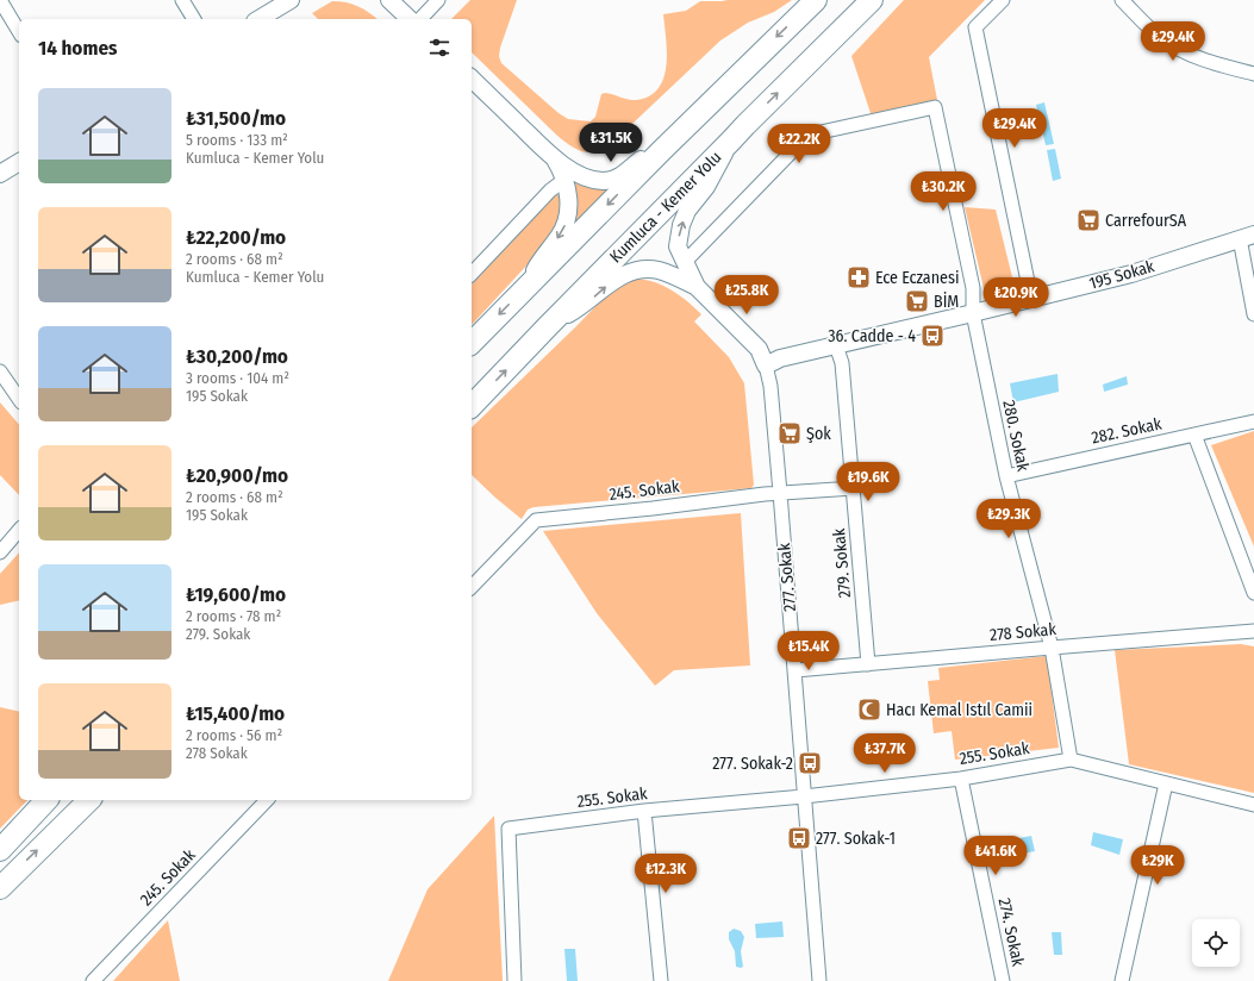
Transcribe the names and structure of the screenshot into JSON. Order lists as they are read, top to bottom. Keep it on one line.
{"streets":{"highway":["Kumluca - Kemer Yolu"],"street":["195 Sokak","282. Sokak","280. Sokak","245. Sokak","279. Sokak","277. Sokak","278 Sokak","255. Sokak","274. Sokak"]},"crossings":[["195 Sokak","280. Sokak"],["195 Sokak","279. Sokak"],["195 Sokak","277. Sokak"],["282. Sokak","280. Sokak"],["280. Sokak","278 Sokak"],["280. Sokak","255. Sokak"],["245. Sokak","279. Sokak"],["245. Sokak","277. Sokak"],["279. Sokak","278 Sokak"],["277. Sokak","278 Sokak"],["277. Sokak","255. Sokak"],["255. Sokak","274. Sokak"]],"places":{"supermarket":["CarrefourSA","BİM","Şok"],"pharmacy":["Ece Eczanesi"],"bus stop":["36. Cadde - 4","277. Sokak-2","277. Sokak-1"],"mosque":["Hacı Kemal Istıl Camii"]},"page":{"heading":"14 homes","price":["₺29.4K","₺29.4K","₺31.5K","₺22.2K","₺30.2K","₺25.8K","₺20.9K","₺19.6K","₺29.3K","₺15.4K","₺37.7K","₺41.6K","₺29K","₺12.3K"],"list":[{"name":"₺31,500/mo","note":"5 rooms · 133 m² · Kumluca - Kemer Yolu"},{"name":"₺22,200/mo","note":"2 rooms · 68 m² · Kumluca - Kemer Yolu"},{"name":"₺30,200/mo","note":"3 rooms · 104 m² · 195 Sokak"},{"name":"₺20,900/mo","note":"2 rooms · 68 m² · 195 Sokak"},{"name":"₺19,600/mo","note":"2 rooms · 78 m² · 279. Sokak"},{"name":"₺15,400/mo","note":"2 rooms · 56 m² · 278 Sokak"}]}}
